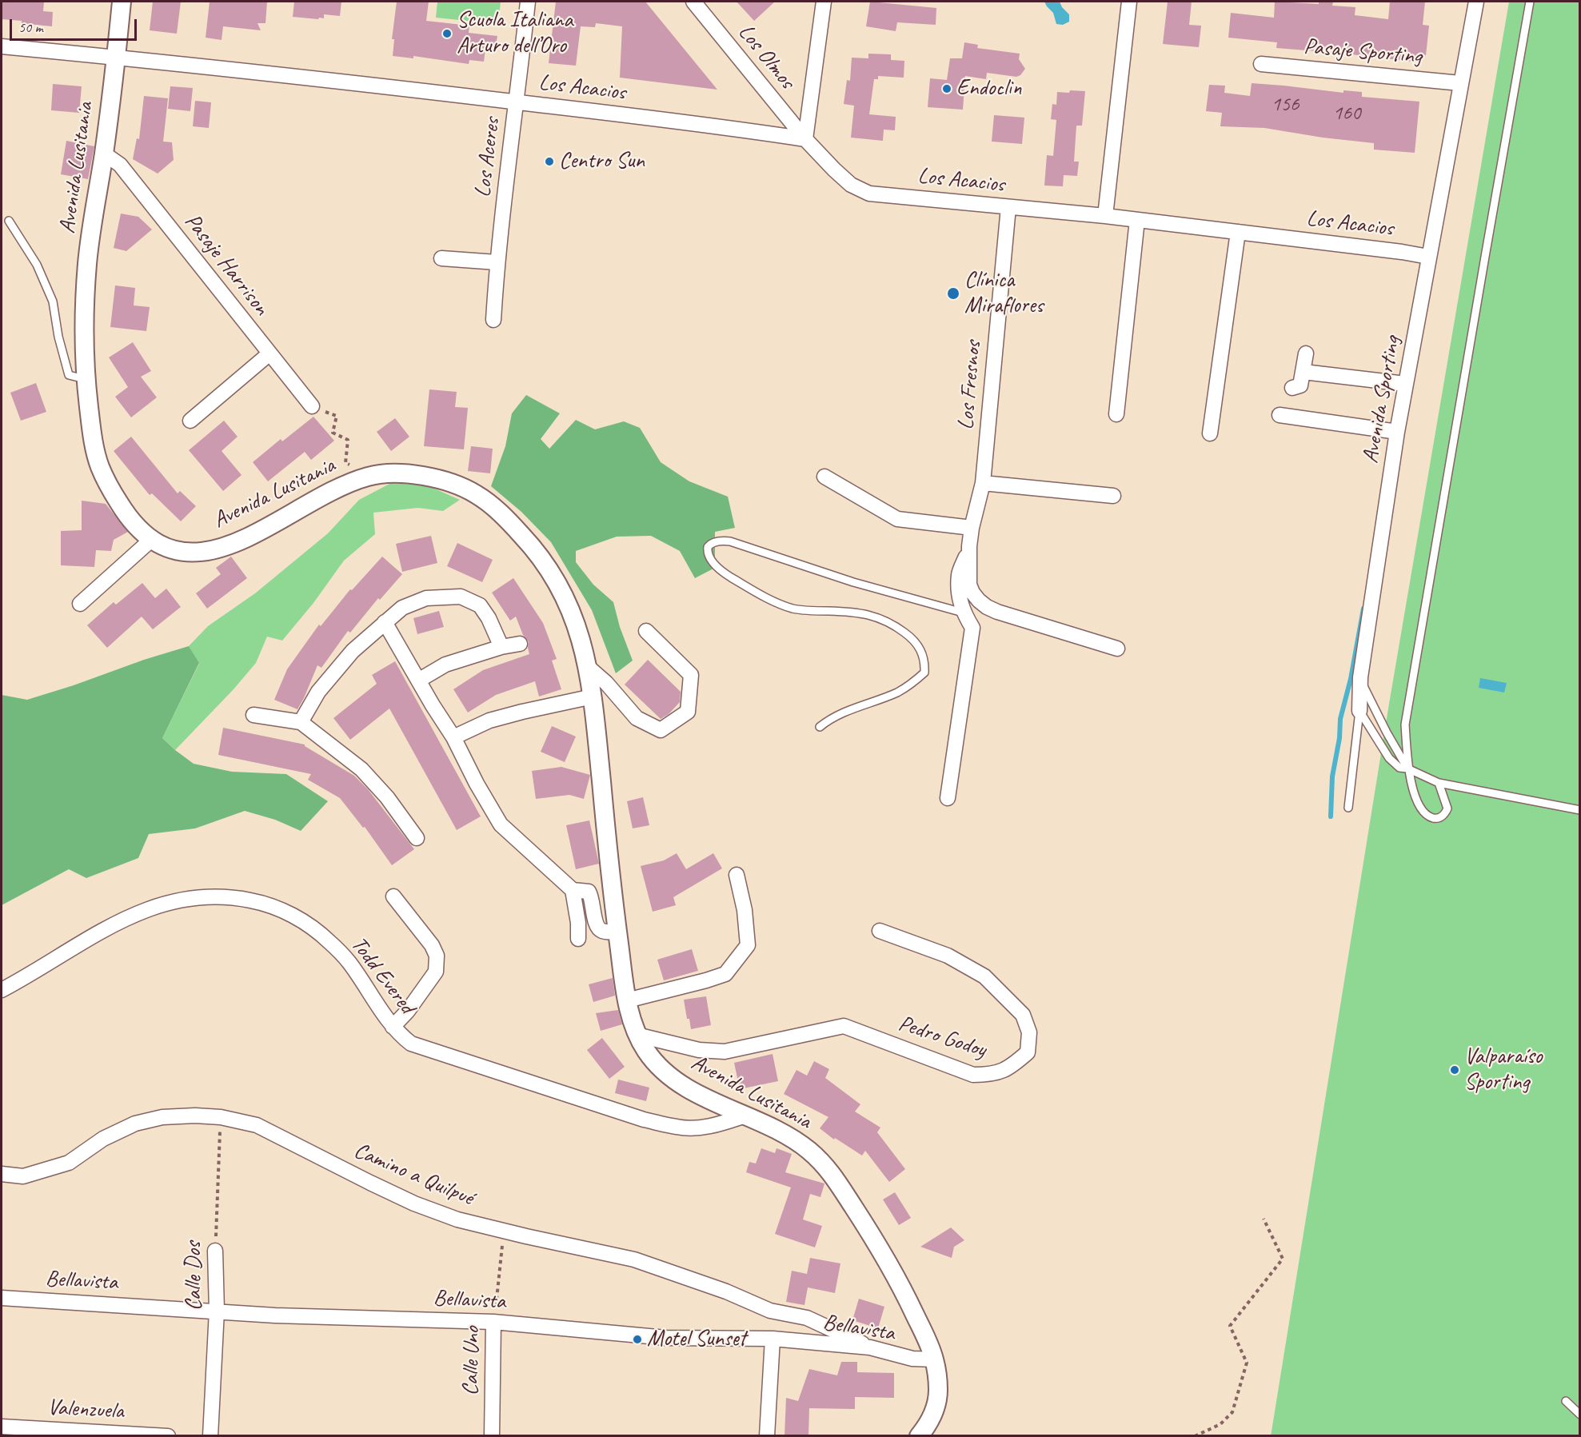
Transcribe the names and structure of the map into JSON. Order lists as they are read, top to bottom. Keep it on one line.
{"streets":{"street":["Pasaje Sporting","Los Olmos","Los Acacios","Los Aceres","Avenida Lusitania","Pasaje Harrison","Los Fresnos","Avenida Sporting","Todd Evered","Pedro Godoy","Camino a Quilpué","Calle Dos","Bellavista","Calle Uno","Valenzuela"]},"crossings":[["Pasaje Sporting","Avenida Sporting"],["Los Olmos","Los Acacios"],["Los Acacios","Los Aceres"],["Los Acacios","Avenida Lusitania"],["Los Acacios","Los Fresnos"],["Los Acacios","Avenida Sporting"],["Avenida Lusitania","Pasaje Harrison"],["Avenida Lusitania","Todd Evered"],["Avenida Lusitania","Pedro Godoy"],["Avenida Lusitania","Bellavista"],["Camino a Quilpué","Calle Dos"],["Camino a Quilpué","Bellavista"],["Camino a Quilpué","Calle Uno"],["Calle Dos","Bellavista"],["Bellavista","Calle Uno"]],"places":["Scuola Italiana Arturo dell’Oro","Endoclin","Centro Sun","Clínica Miraflores","Valparaíso Sporting","Motel Sunset"],"house_numbers":["156","160"],"scale_bar":"50 m"}
